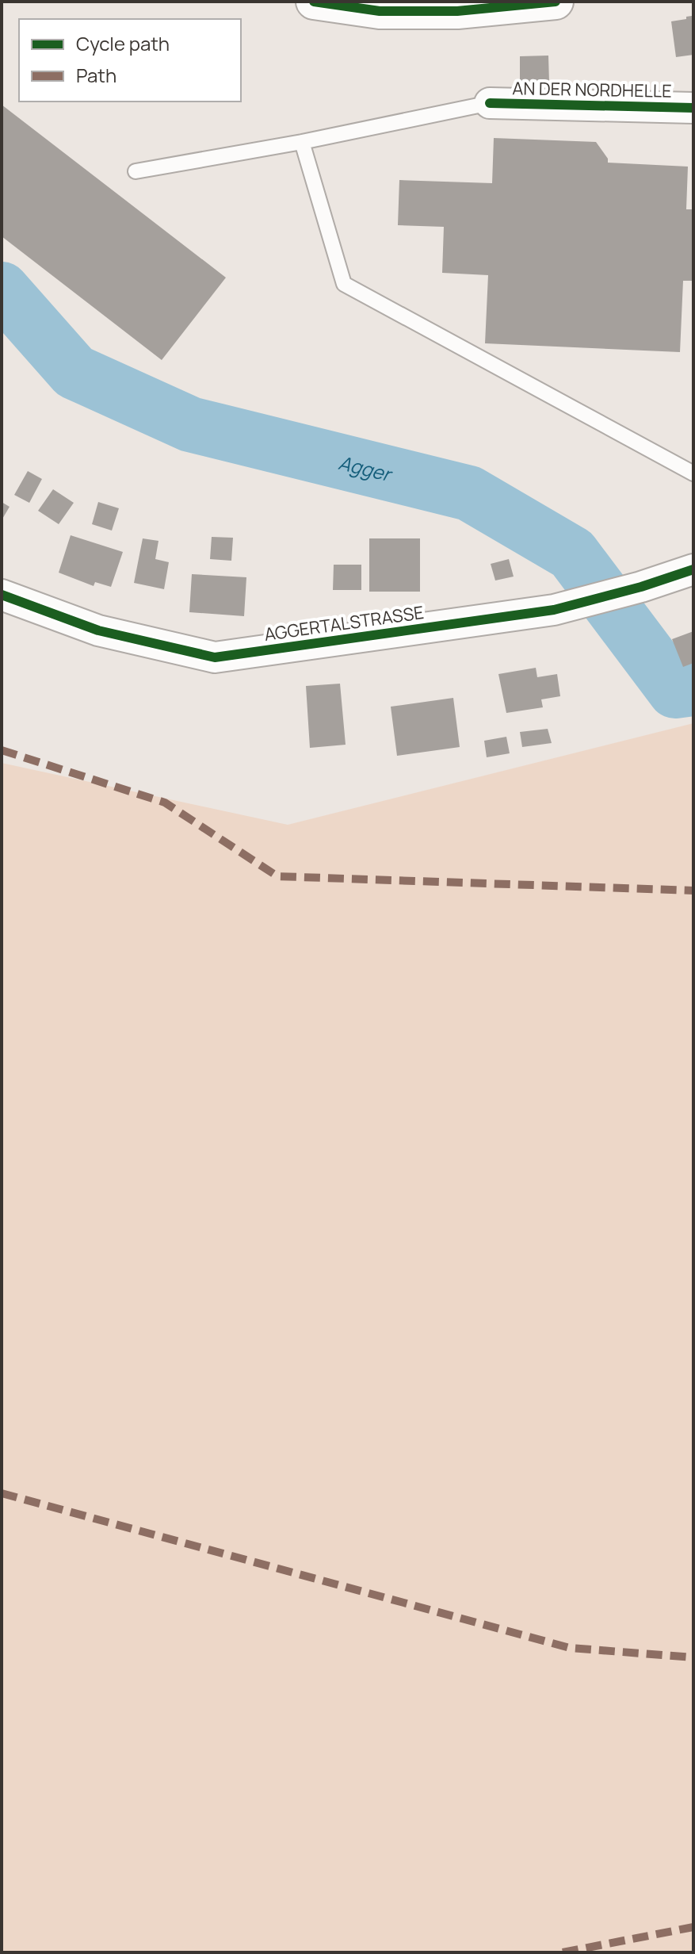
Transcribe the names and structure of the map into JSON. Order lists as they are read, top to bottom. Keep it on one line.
{"streets":{"street":["AN DER NORDHELLE","AGGERTALSTRASSE"]},"water":["Agger"],"legend":["Cycle path","Path"]}
